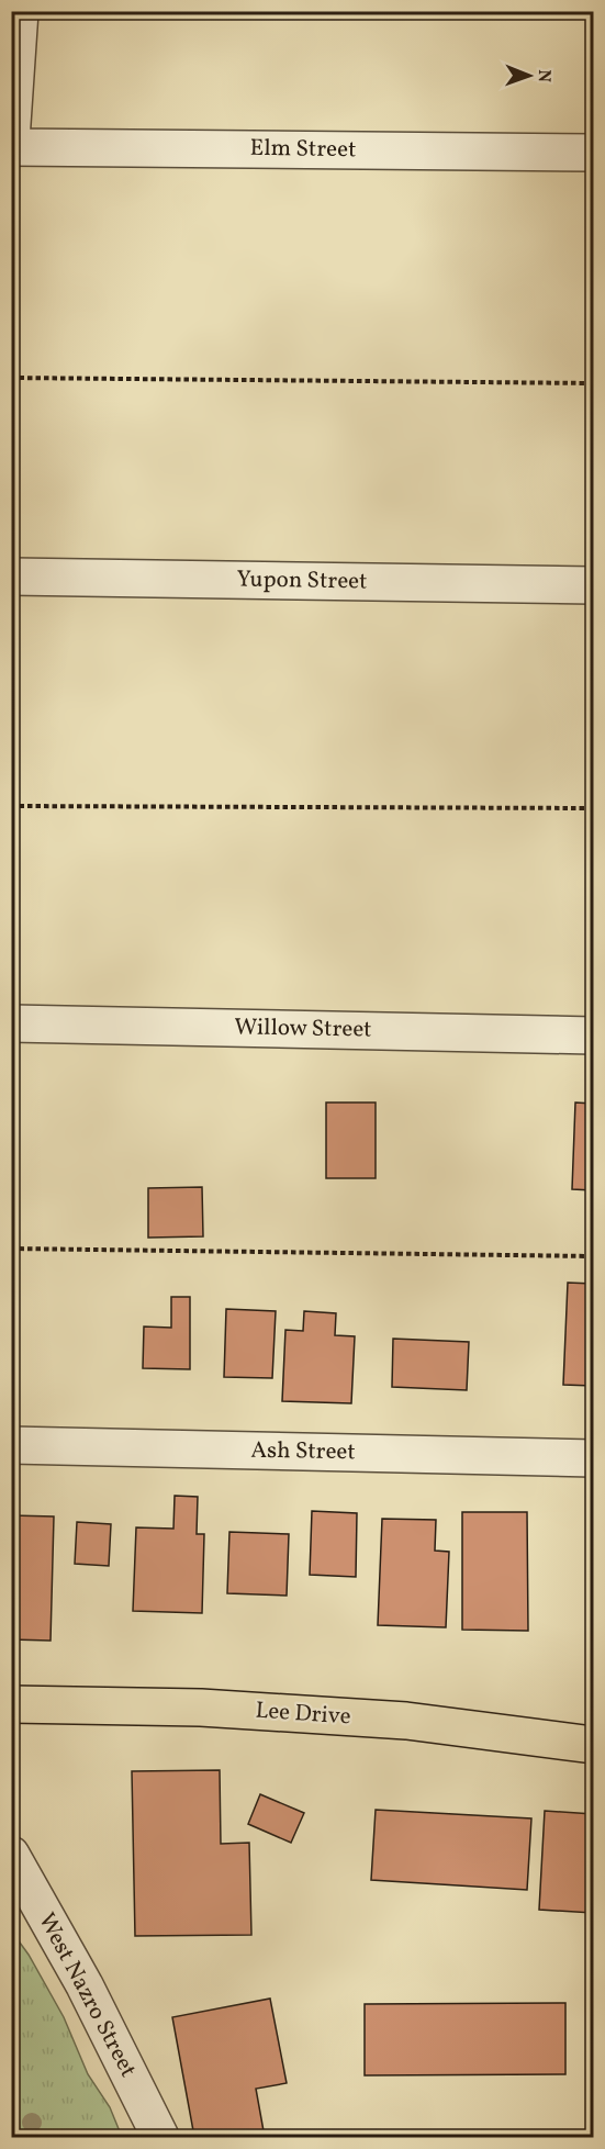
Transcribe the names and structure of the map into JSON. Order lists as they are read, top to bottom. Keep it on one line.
{"streets":{"main road":["Lee Drive"],"street":["Elm Street","Yupon Street","Willow Street","Ash Street","West Nazro Street"]},"north":"right"}
